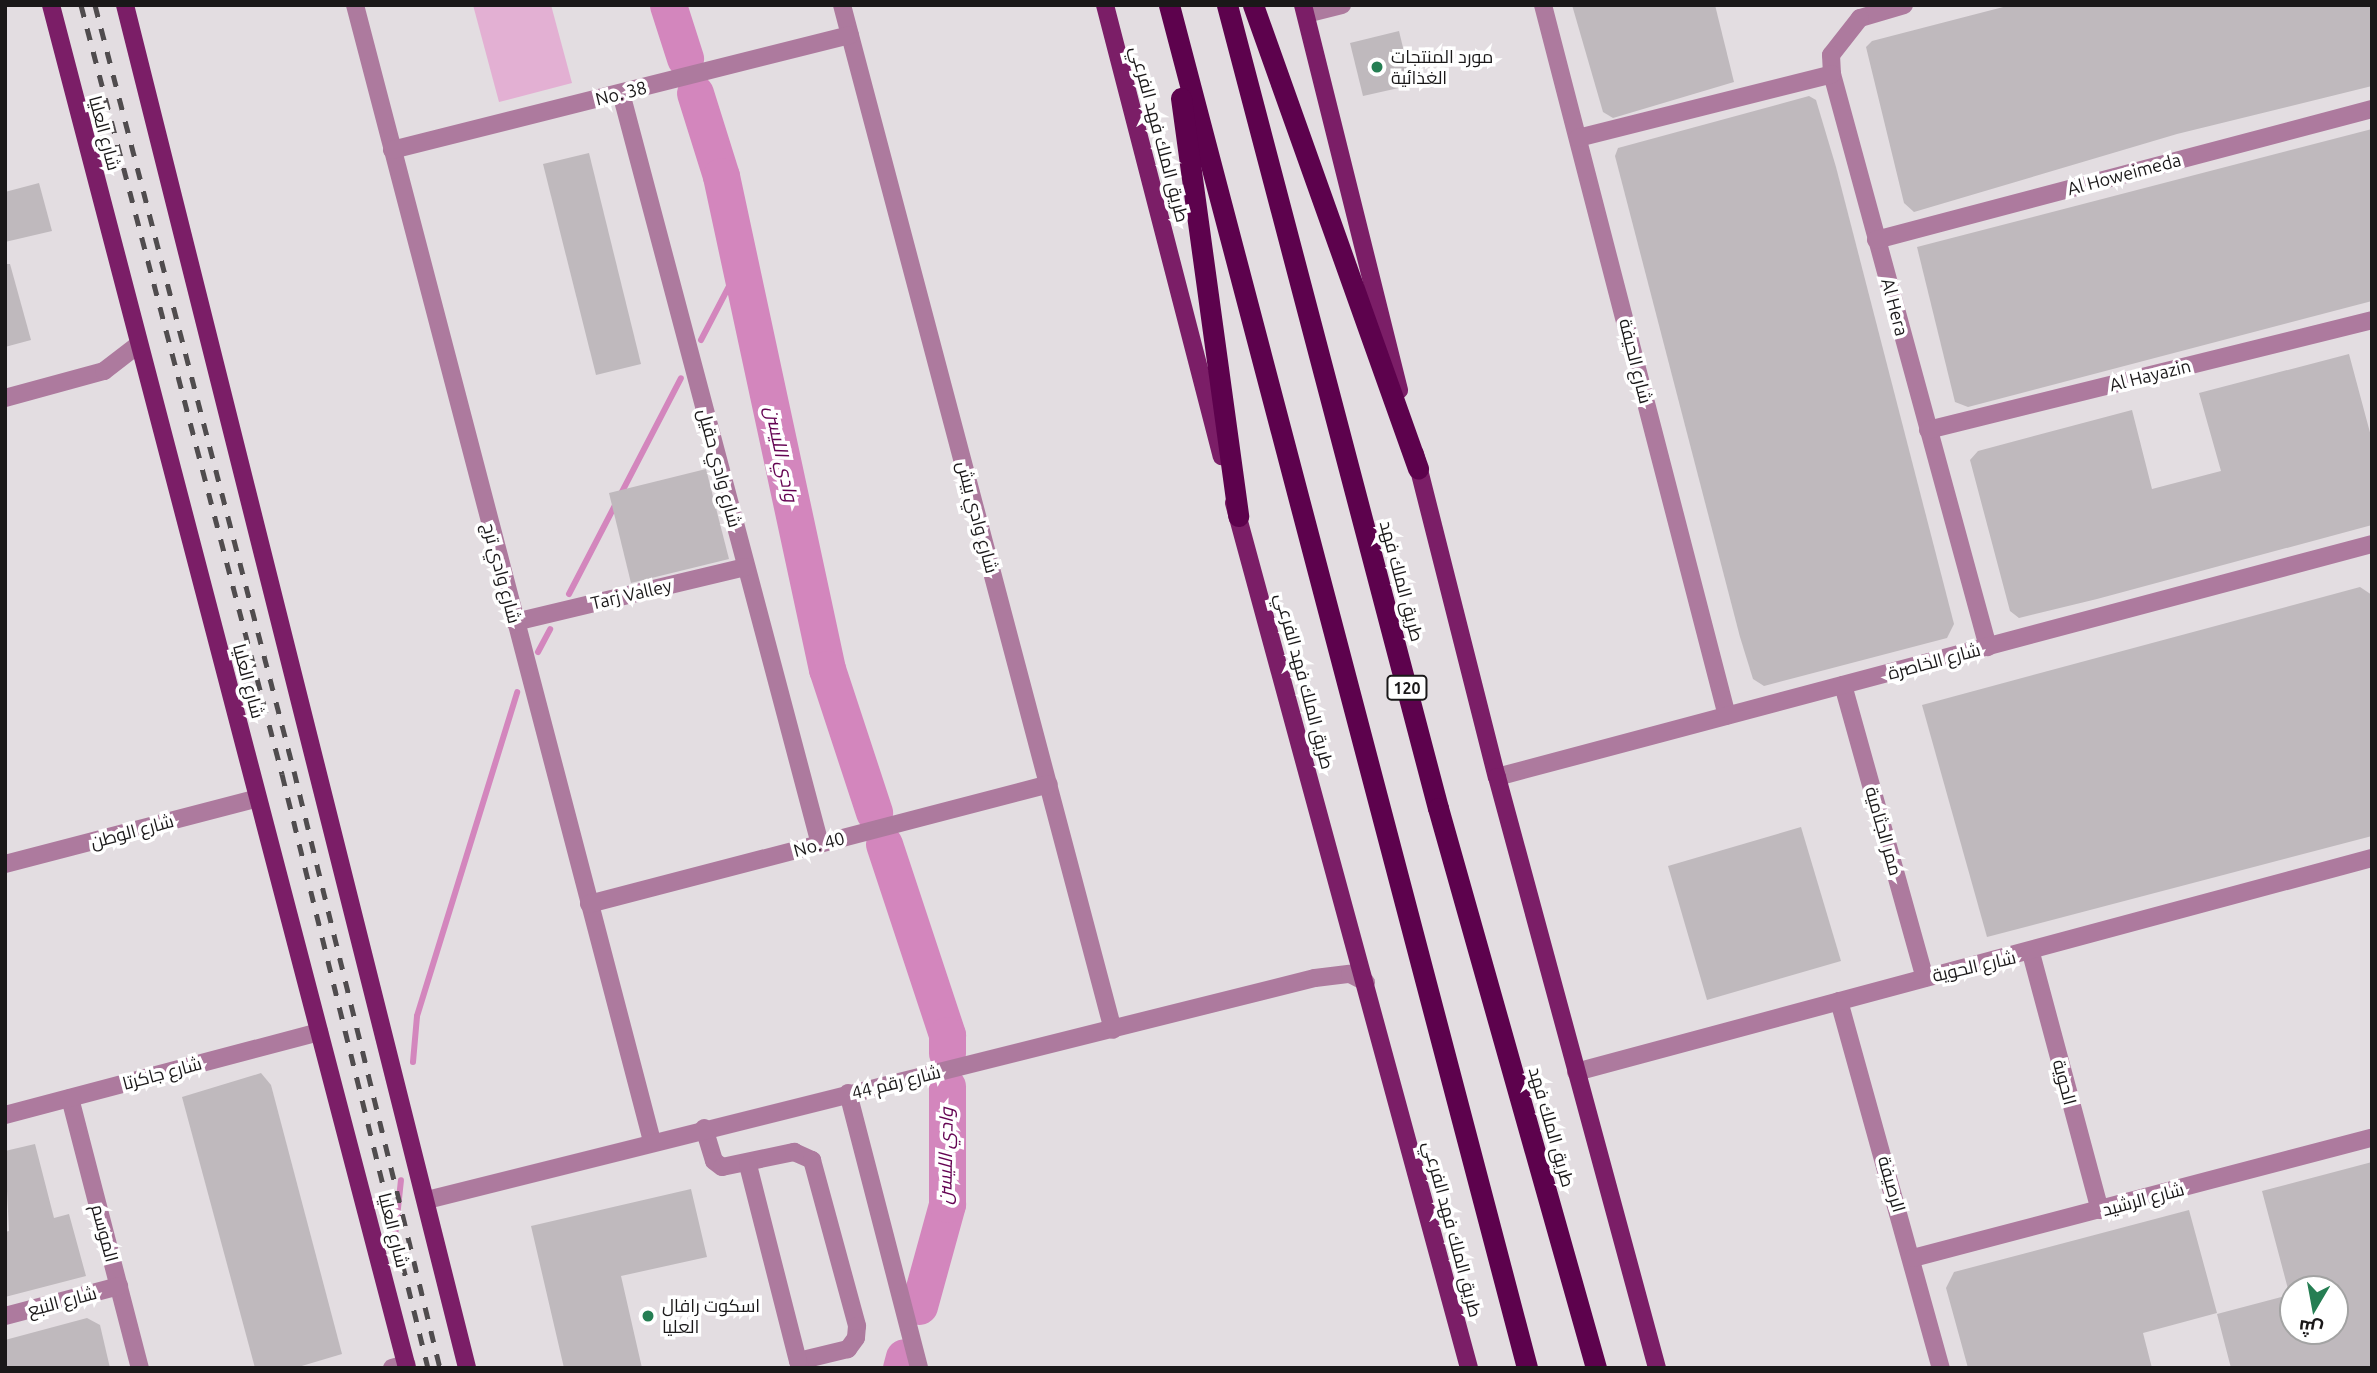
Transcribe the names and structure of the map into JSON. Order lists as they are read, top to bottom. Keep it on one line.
{"streets":{"highway":["طريق الملك فهد","120"],"main road":["شارع العليا","طريق الملك فهد الفرعي"],"street":["No. 38","Al Howeimeda","Al Hera","شارع الحيفة","Al Hayazin","شارع وادي حقيل","شارع وادي بيش","شارع وادي ترج","Tarj Valley","شارع الخاصرة","شارع الوطن","ممر الجثامية","No. 40","شارع الحوية","شارع جاكرتا","شارع رقم 44","الحوية","الرصيفة","شارع الرشيد","الموسم","شارع النبع"]},"crossings":[["No. 38","شارع وادي حقيل"],["No. 38","شارع وادي بيش"],["No. 38","شارع وادي ترج"],["شارع العليا","شارع الوطن"],["شارع العليا","شارع جاكرتا"],["طريق الملك فهد الفرعي","شارع رقم 44"],["Al Howeimeda","Al Hera"],["Al Hera","Al Hayazin"],["Al Hera","شارع الخاصرة"],["شارع الحيفة","شارع الخاصرة"],["شارع وادي حقيل","Tarj Valley"],["شارع وادي حقيل","No. 40"],["شارع وادي بيش","No. 40"],["شارع وادي بيش","شارع رقم 44"],["شارع وادي ترج","Tarj Valley"],["شارع وادي ترج","No. 40"],["شارع وادي ترج","شارع رقم 44"],["شارع الخاصرة","ممر الجثامية"],["ممر الجثامية","شارع الحوية"],["شارع الحوية","الحوية"],["شارع الحوية","الرصيفة"],["شارع جاكرتا","الموسم"],["الحوية","شارع الرشيد"],["الرصيفة","شارع الرشيد"],["الموسم","شارع النبع"]],"water":["وادي الليسن"],"places":["مورد المنتجات الغذائية","اسكوت رافال العليا"],"north":"bottom"}
